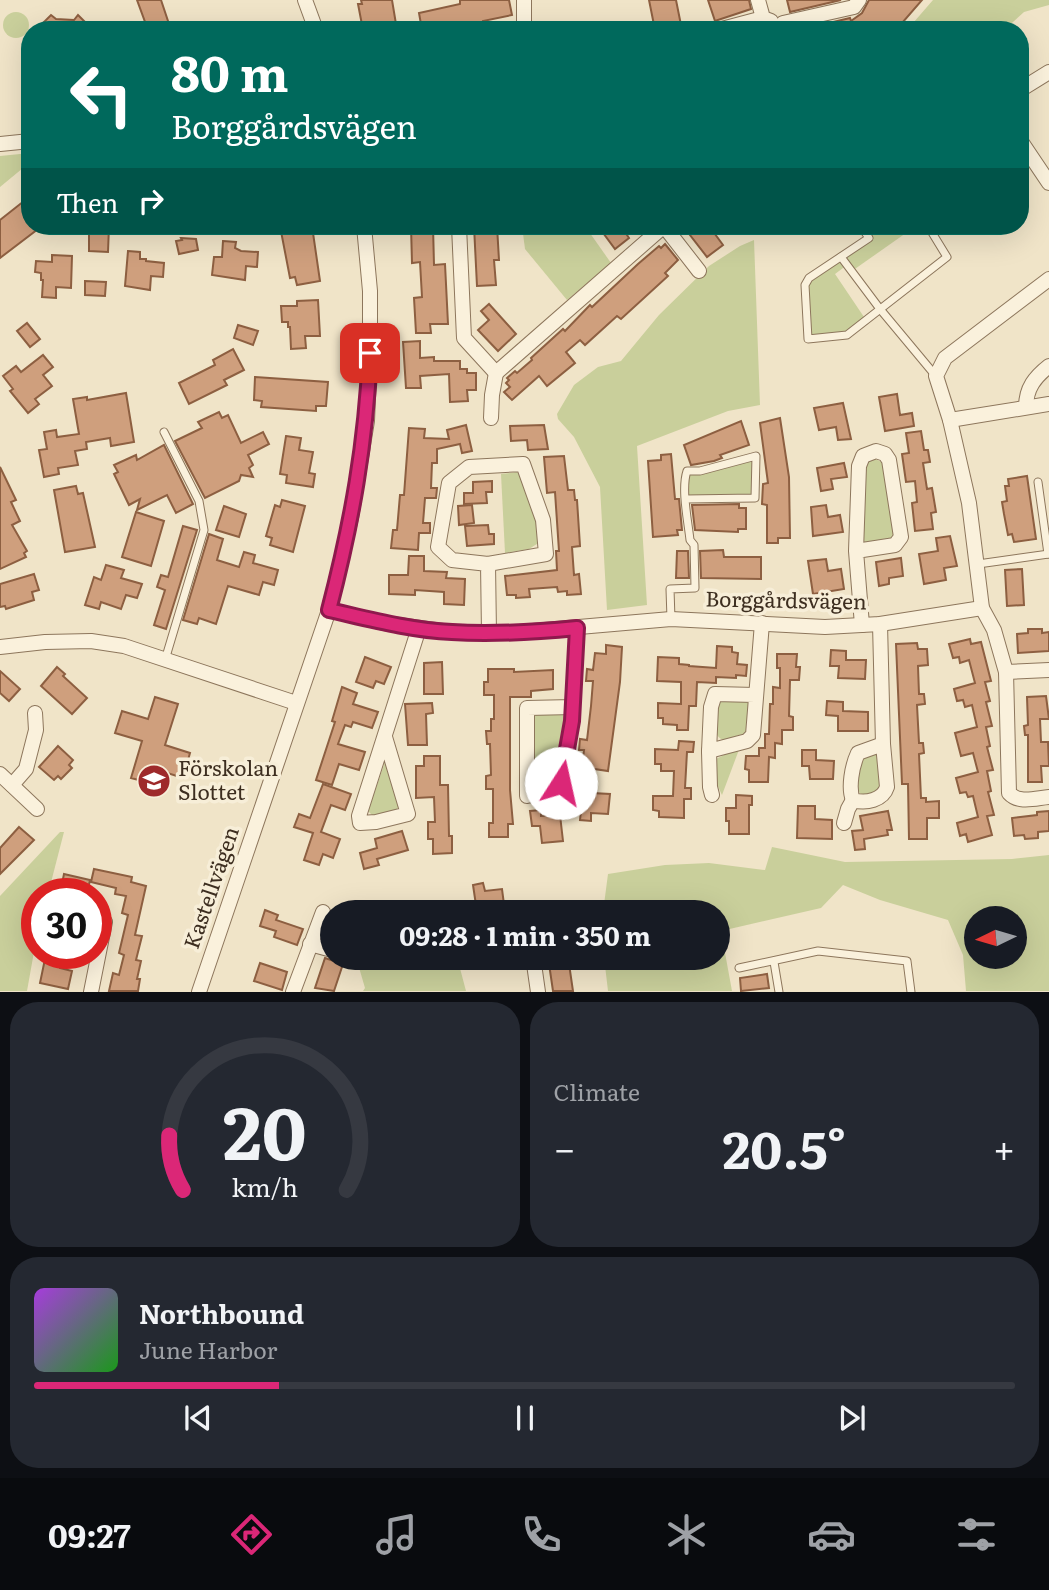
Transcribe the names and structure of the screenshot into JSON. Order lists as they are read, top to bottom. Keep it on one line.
{"streets":{"street":["Borggårdsvägen","Kastellvägen"]},"crossings":[["Borggårdsvägen","Kastellvägen"]],"places":{"school or university":["Förskolan Slottet"]},"north":"left","page":{"turn":["80 m","Borggårdsvägen"],"then":"Then","limit":"30","trip":"09:28 · 1 min · 350 m","tile":"Climate","heat":["−","20.5°","+"],"song":["Northbound","June Harbor"],"tabs":"09:27","gauge":["20","km/h"]}}
